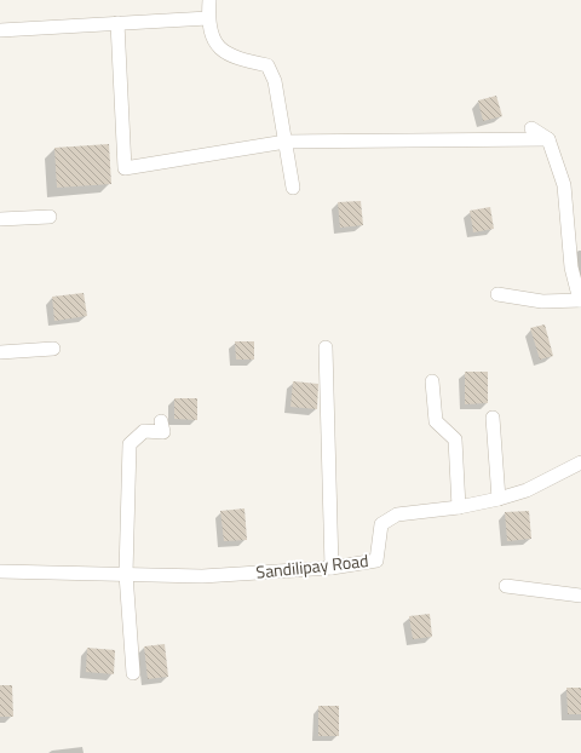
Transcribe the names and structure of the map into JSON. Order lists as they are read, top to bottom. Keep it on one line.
{"streets":{"street":["Sandilipay Road"]}}
